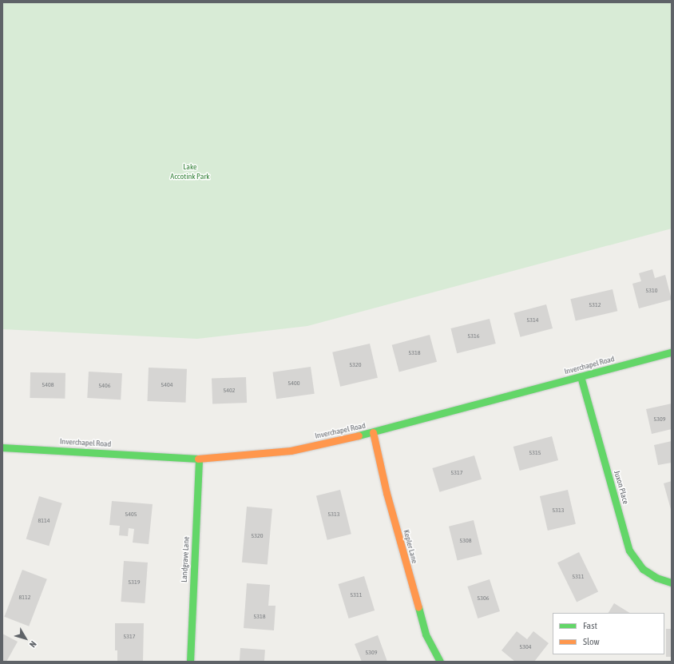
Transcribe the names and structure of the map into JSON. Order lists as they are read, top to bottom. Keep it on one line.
{"streets":{"street":["Inverchapel Road","Juxon Place","Kepler Lane","Landgrave Lane"]},"crossings":[["Inverchapel Road","Juxon Place"],["Inverchapel Road","Kepler Lane"],["Inverchapel Road","Landgrave Lane"]],"parks":["Lake Accotink Park"],"house_numbers":["5310","5312","5314","5316","5318","5320","5400","5408","5404","5406","5402","5309","5315","5317","5313","5405","5313","8114","5320","5308","5311","5319","5311","8112","5306","5318","5317","5304","5309"],"legend":["Fast","Slow"],"north":"bottom right"}
